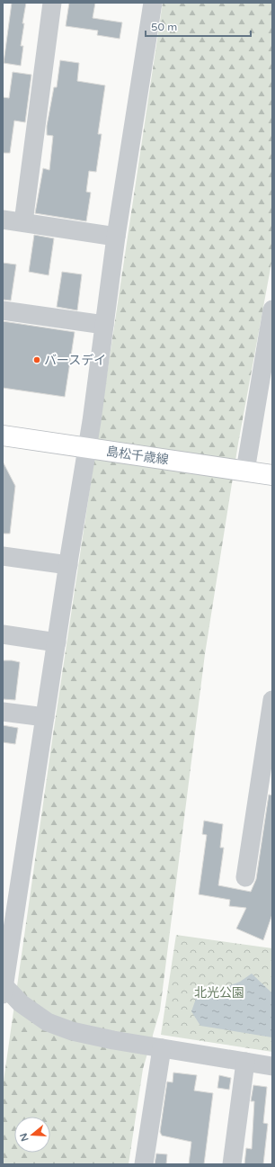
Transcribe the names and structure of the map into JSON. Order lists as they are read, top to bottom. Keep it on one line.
{"streets":{"main road":["島松千歳線"]},"parks":["北光公園"],"places":["バースデイ"],"scale_bar":"50 m","north":"left"}
